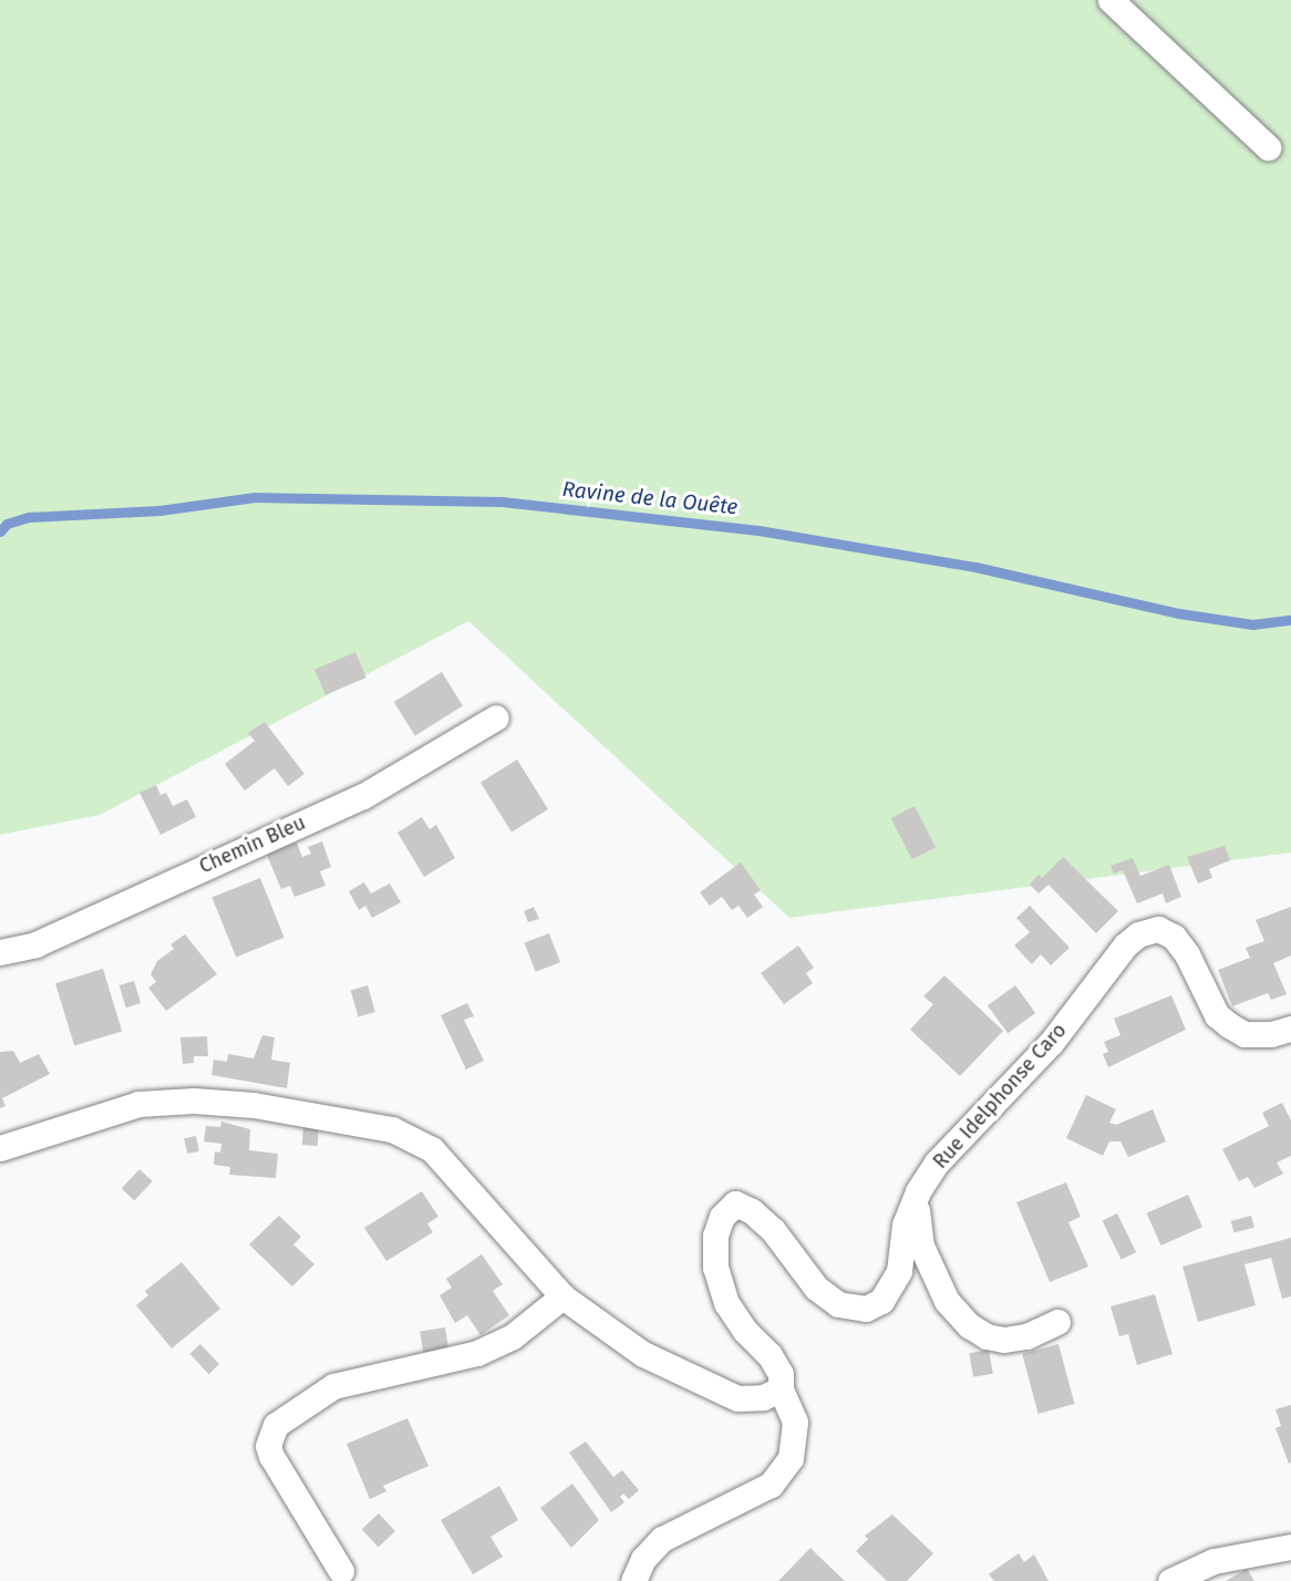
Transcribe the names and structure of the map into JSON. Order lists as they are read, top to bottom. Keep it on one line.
{"streets":{"street":["Chemin Bleu","Rue Idelphonse Caro"]},"water":["Ravine de la Ouête"]}
